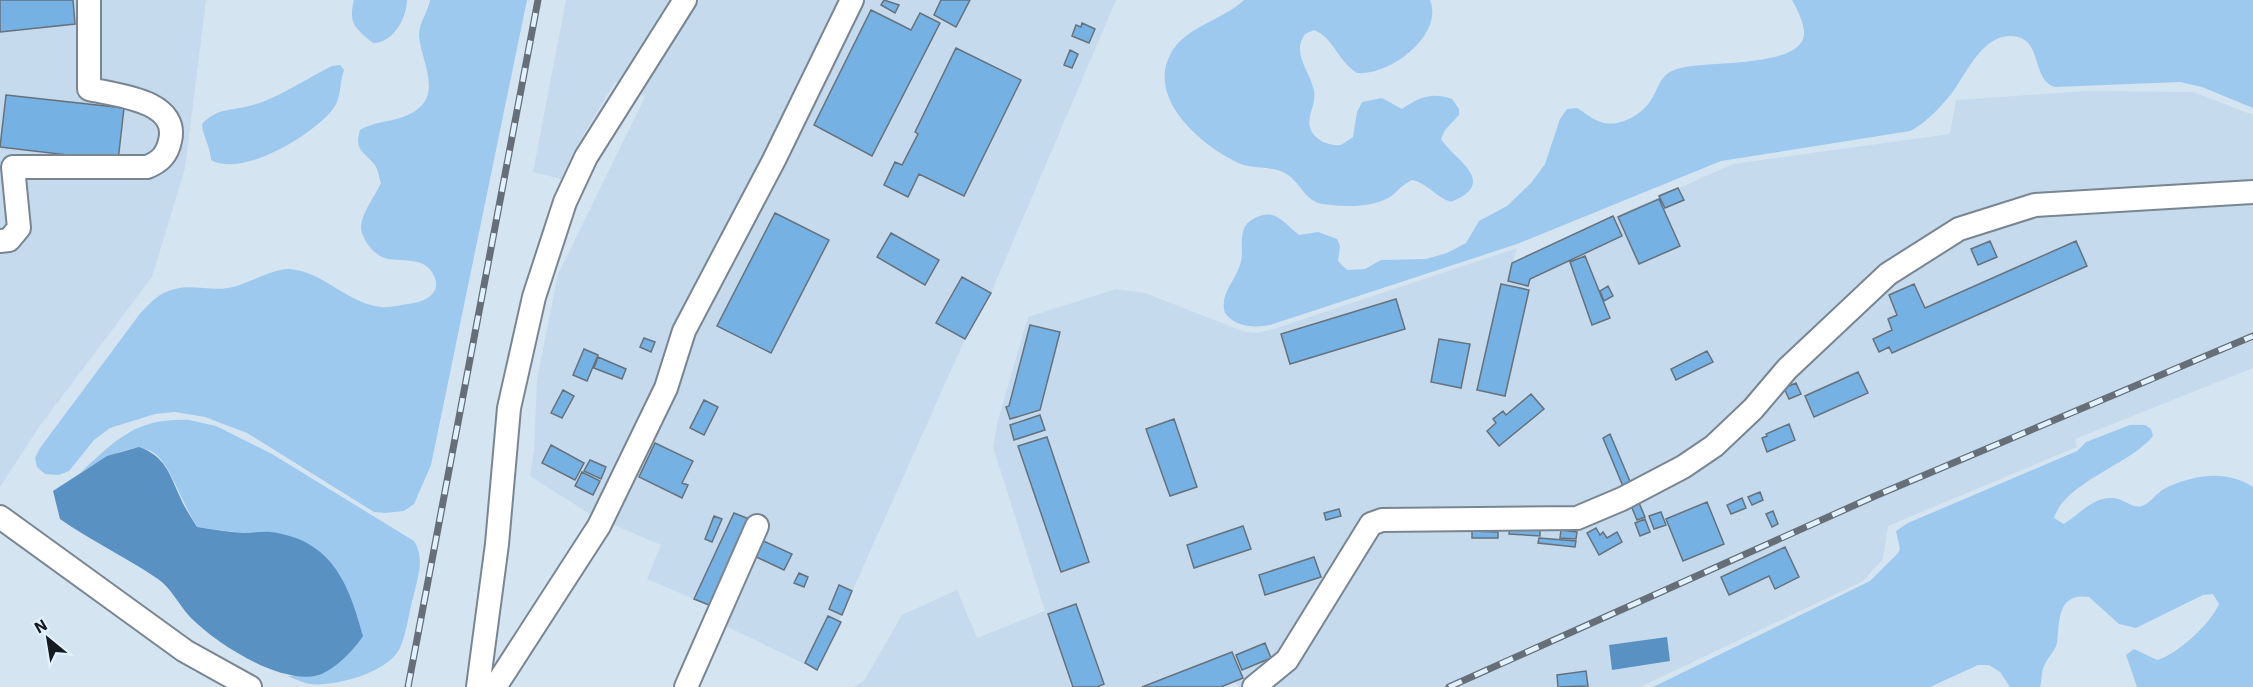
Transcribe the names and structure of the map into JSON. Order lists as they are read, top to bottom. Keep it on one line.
{"north":"top left"}
